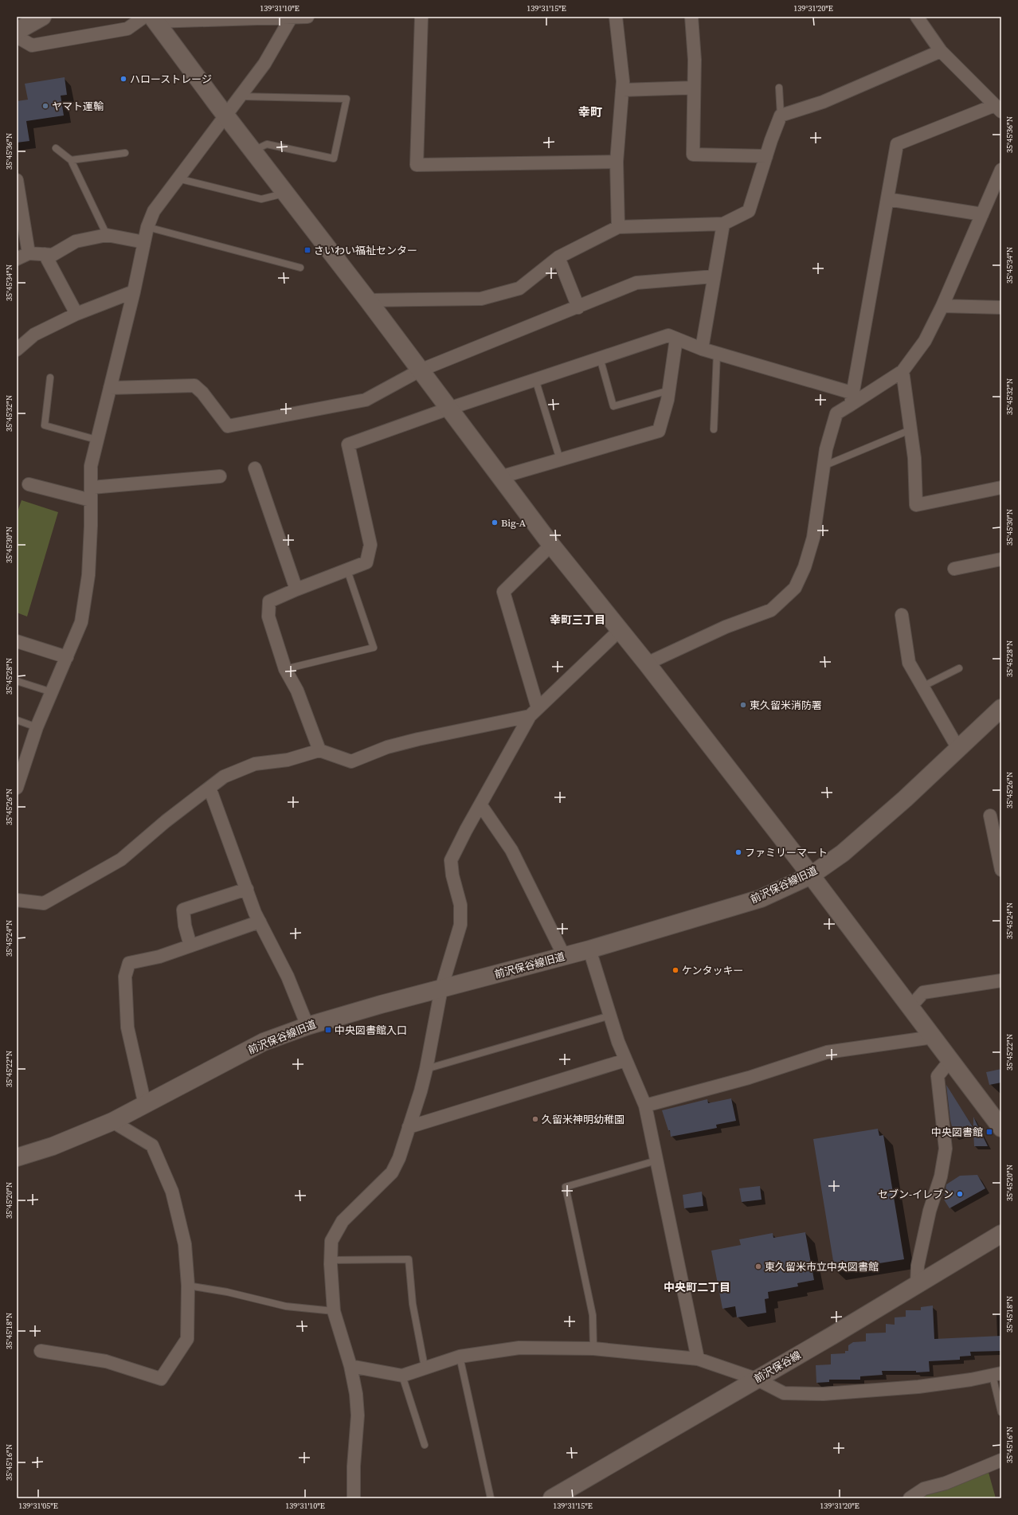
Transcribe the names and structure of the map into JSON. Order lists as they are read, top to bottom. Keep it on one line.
{"streets":{"street":["前沢保谷線旧道","前沢保谷線"]},"districts":["幸町","幸町三丁目","中央町二丁目"],"places":{"other":["ハローストレージ","ヤマト運輸","Big-A","東久留米消防署","ファミリーマート","ケンタッキー","久留米神明幼稚園","セブン-イレブン","東久留米市立中央図書館"],"transit":["さいわい福祉センター","中央図書館入口","中央図書館"]},"coordinates":["139°31'10\"E","139°31'15\"E","139°31'20\"E","35°45'36\"N","35°45'34\"N","35°45'32\"N","35°45'30\"N","35°45'28\"N","35°45'26\"N","35°45'24\"N","35°45'22\"N","35°45'20\"N","35°45'18\"N","35°45'16\"N","139°31'05\"E"]}
